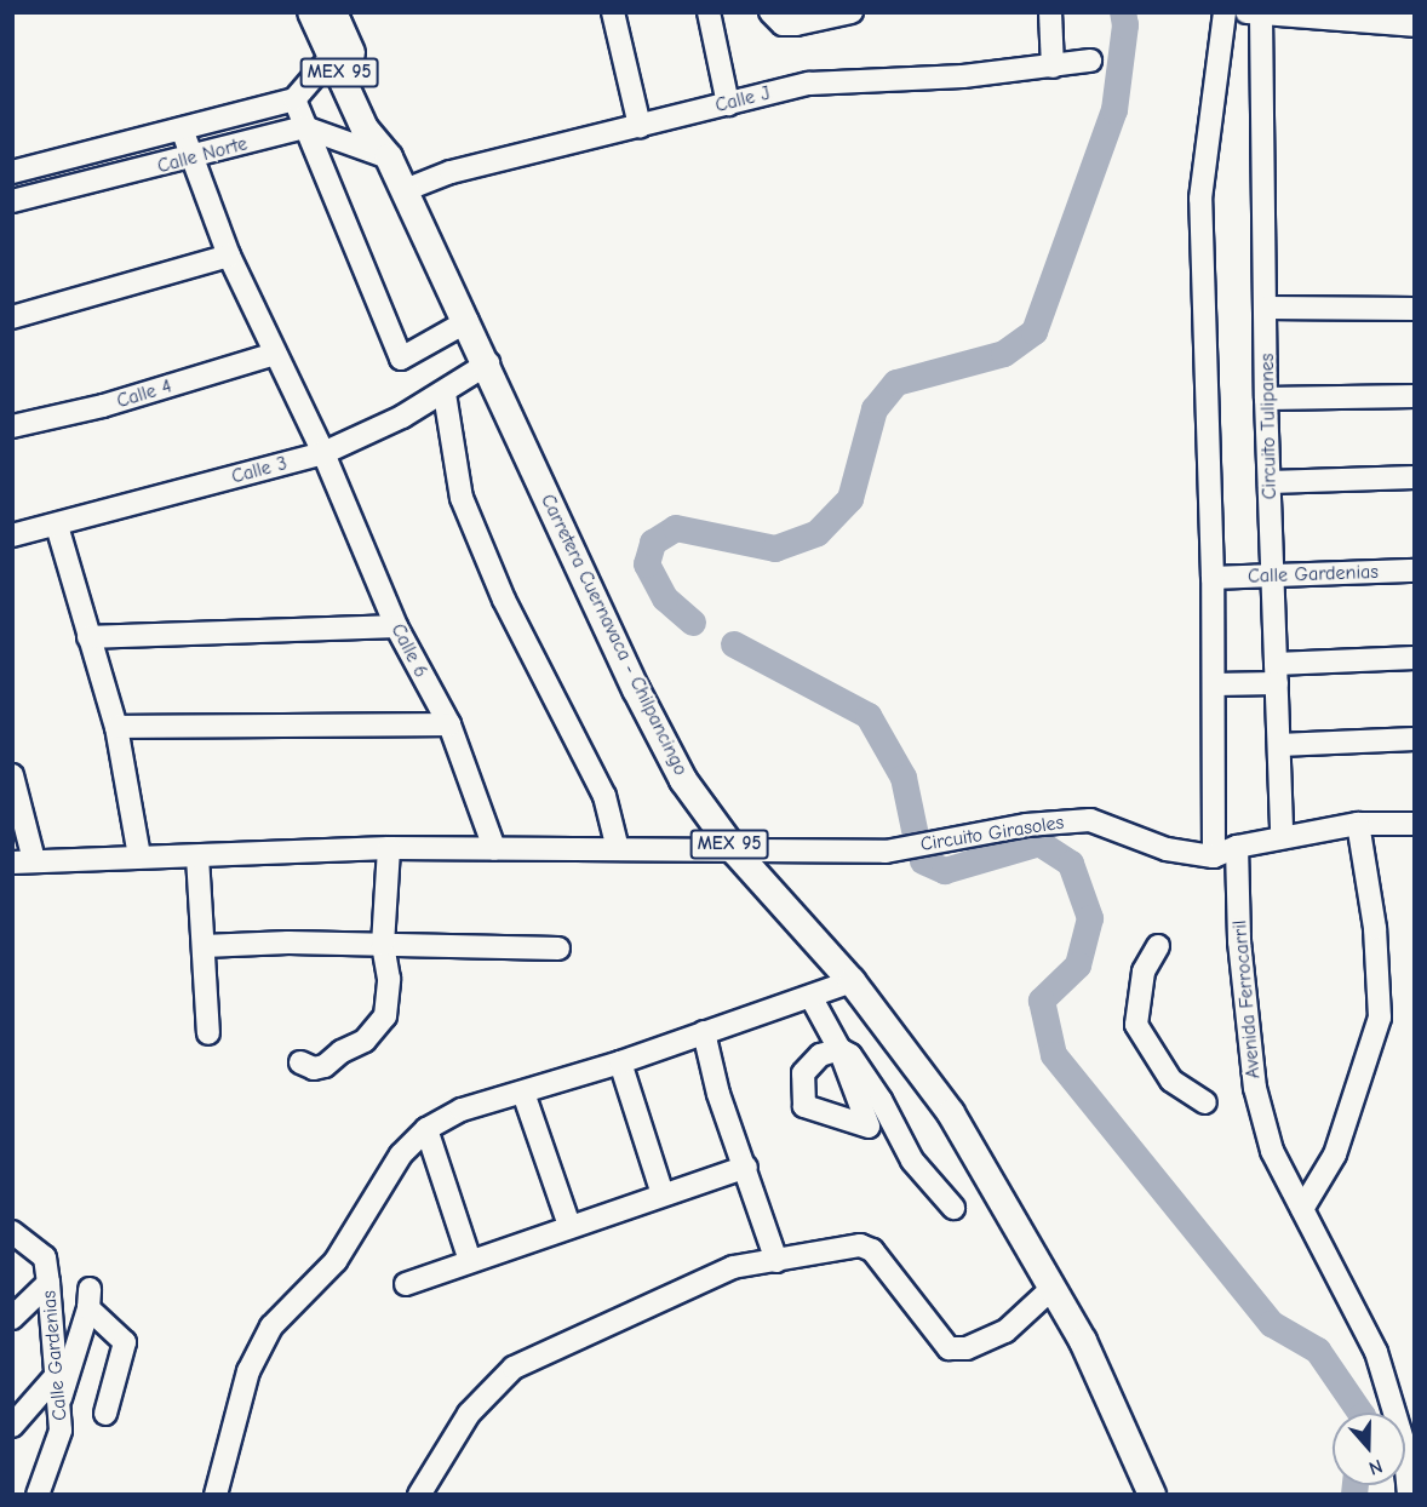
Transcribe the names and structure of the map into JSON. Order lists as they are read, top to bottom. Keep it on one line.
{"streets":{"main road":["MEX 95","Carretera Cuernavaca - Chilpancingo"],"street":["Calle J","Calle Norte","Calle 4","Circuito Tulipanes","Calle 3","Calle Gardenias","Calle 6","Circuito Girasoles","Avenida Ferrocarril"]},"crossings":[["Calle J","Carretera Cuernavaca - Chilpancingo"],["Calle Norte","Calle 6"],["Calle 4","Calle 6"],["Circuito Tulipanes","Calle Gardenias"],["Calle 3","Carretera Cuernavaca - Chilpancingo"],["Calle 3","Calle 6"],["Carretera Cuernavaca - Chilpancingo","Circuito Girasoles"],["Calle 6","Circuito Girasoles"]],"north":"bottom"}
